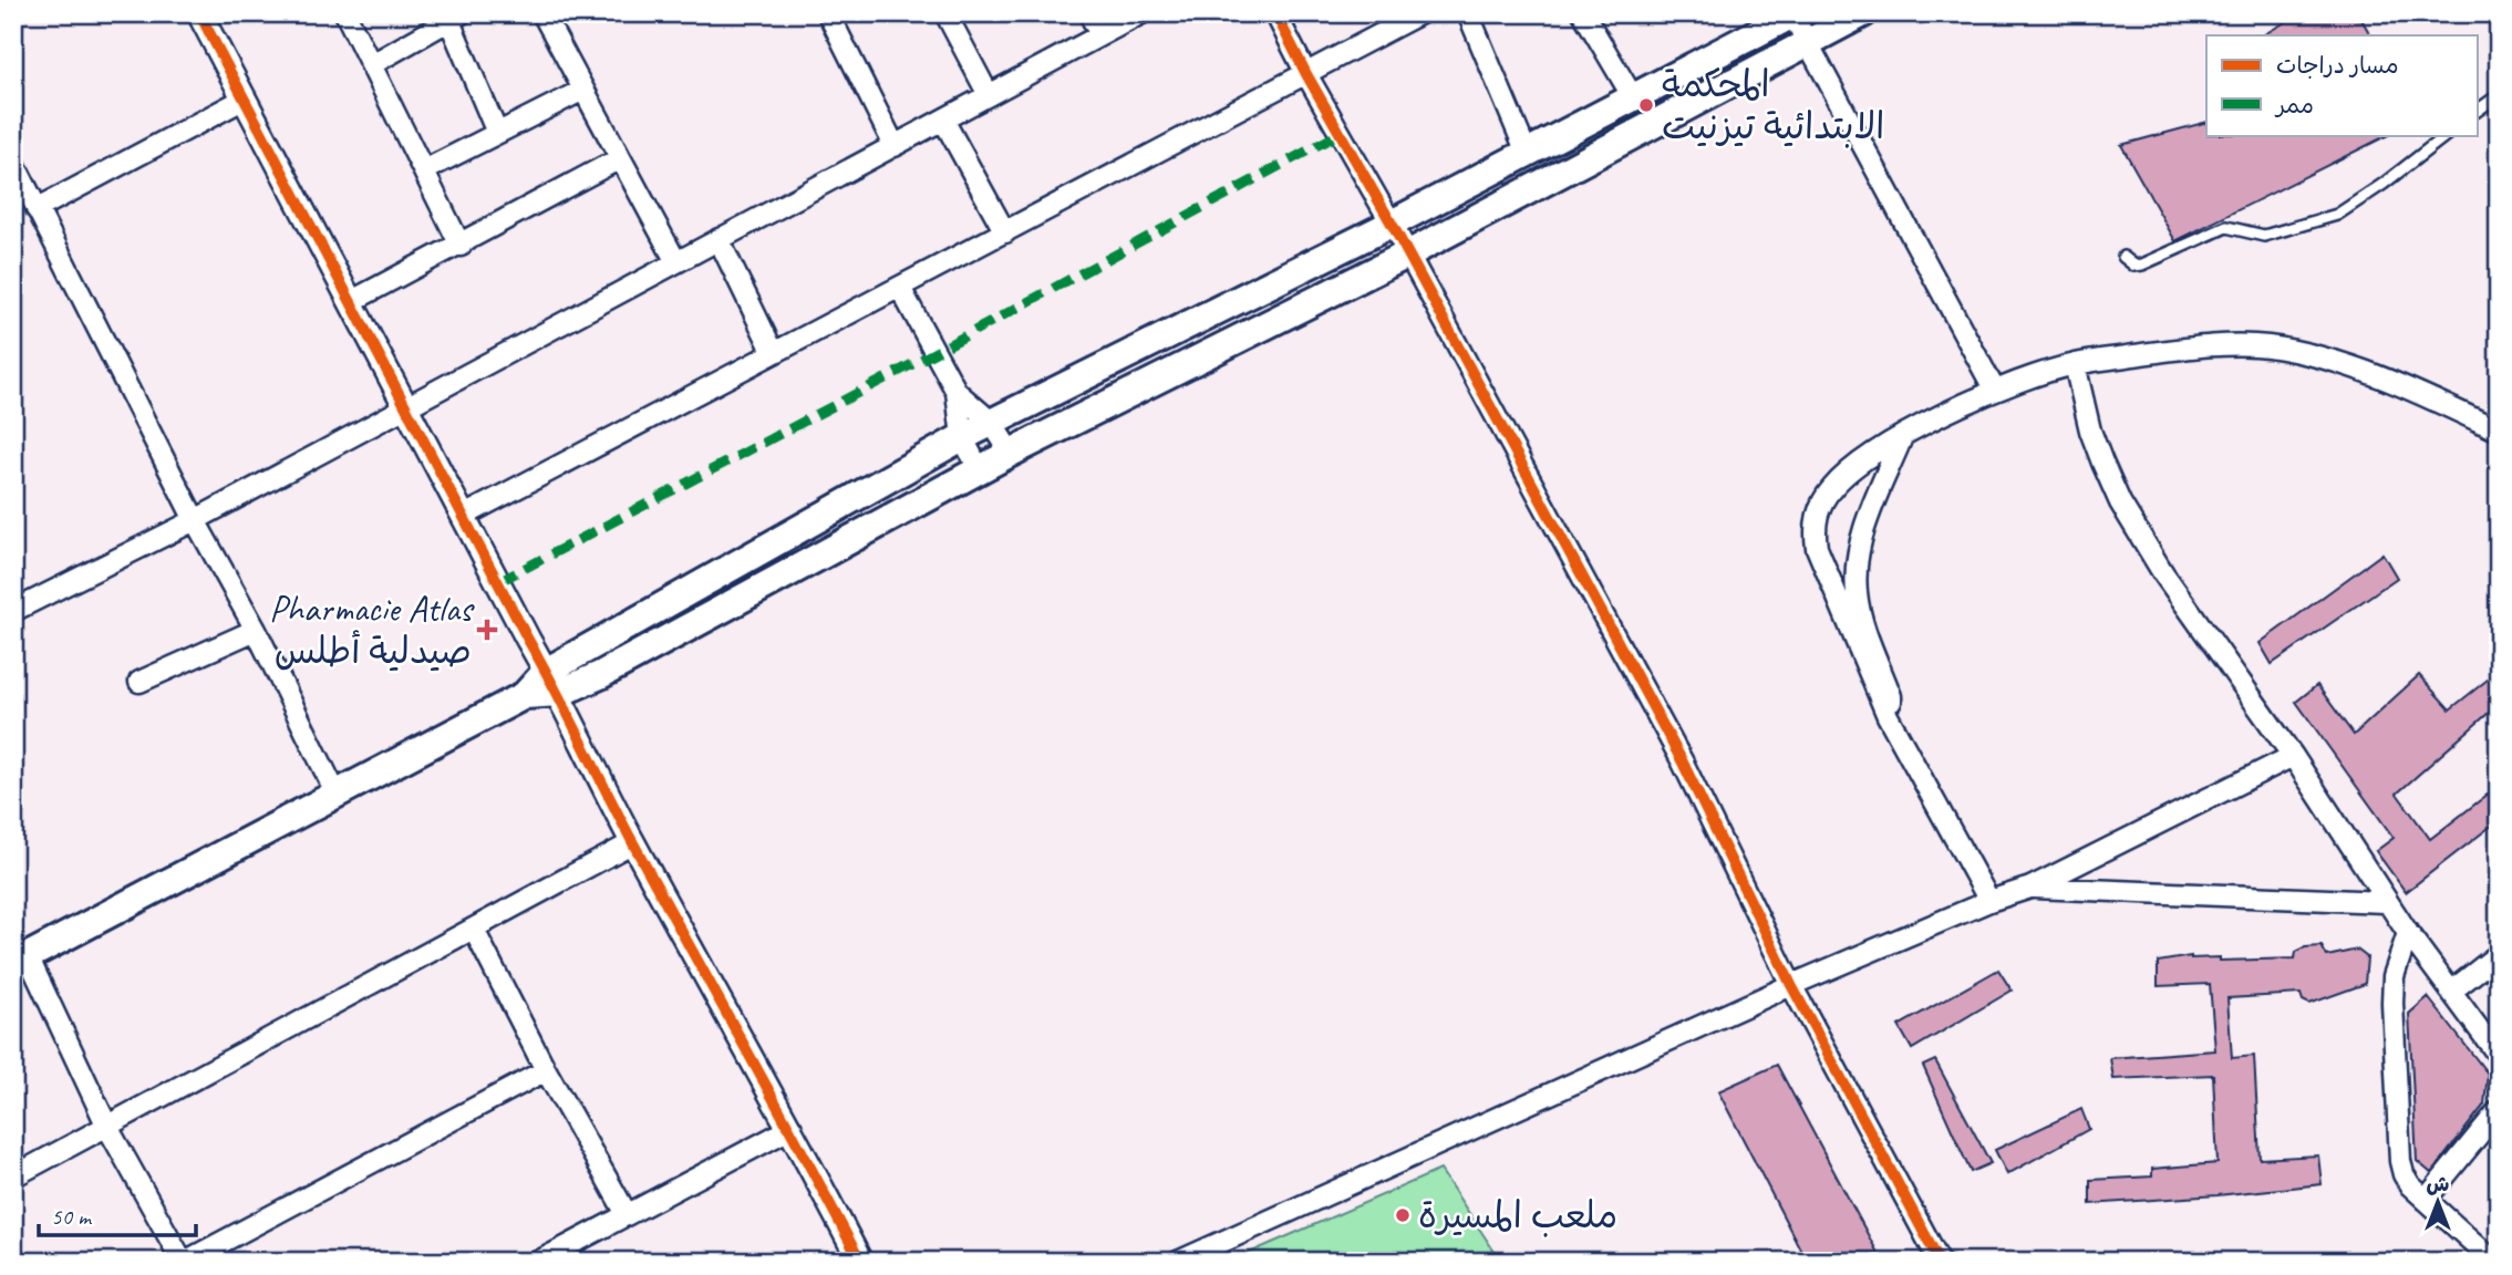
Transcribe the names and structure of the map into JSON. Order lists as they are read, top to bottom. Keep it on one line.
{"places":{"other":["المحكمة الابتدائية تيزنيت","ملعب المسيرة"],"health":["Pharmacie Atlas صيدلية أطلس"]},"legend":["مسار دراجات","ممر"],"scale_bar":"50 m","north":"top"}
